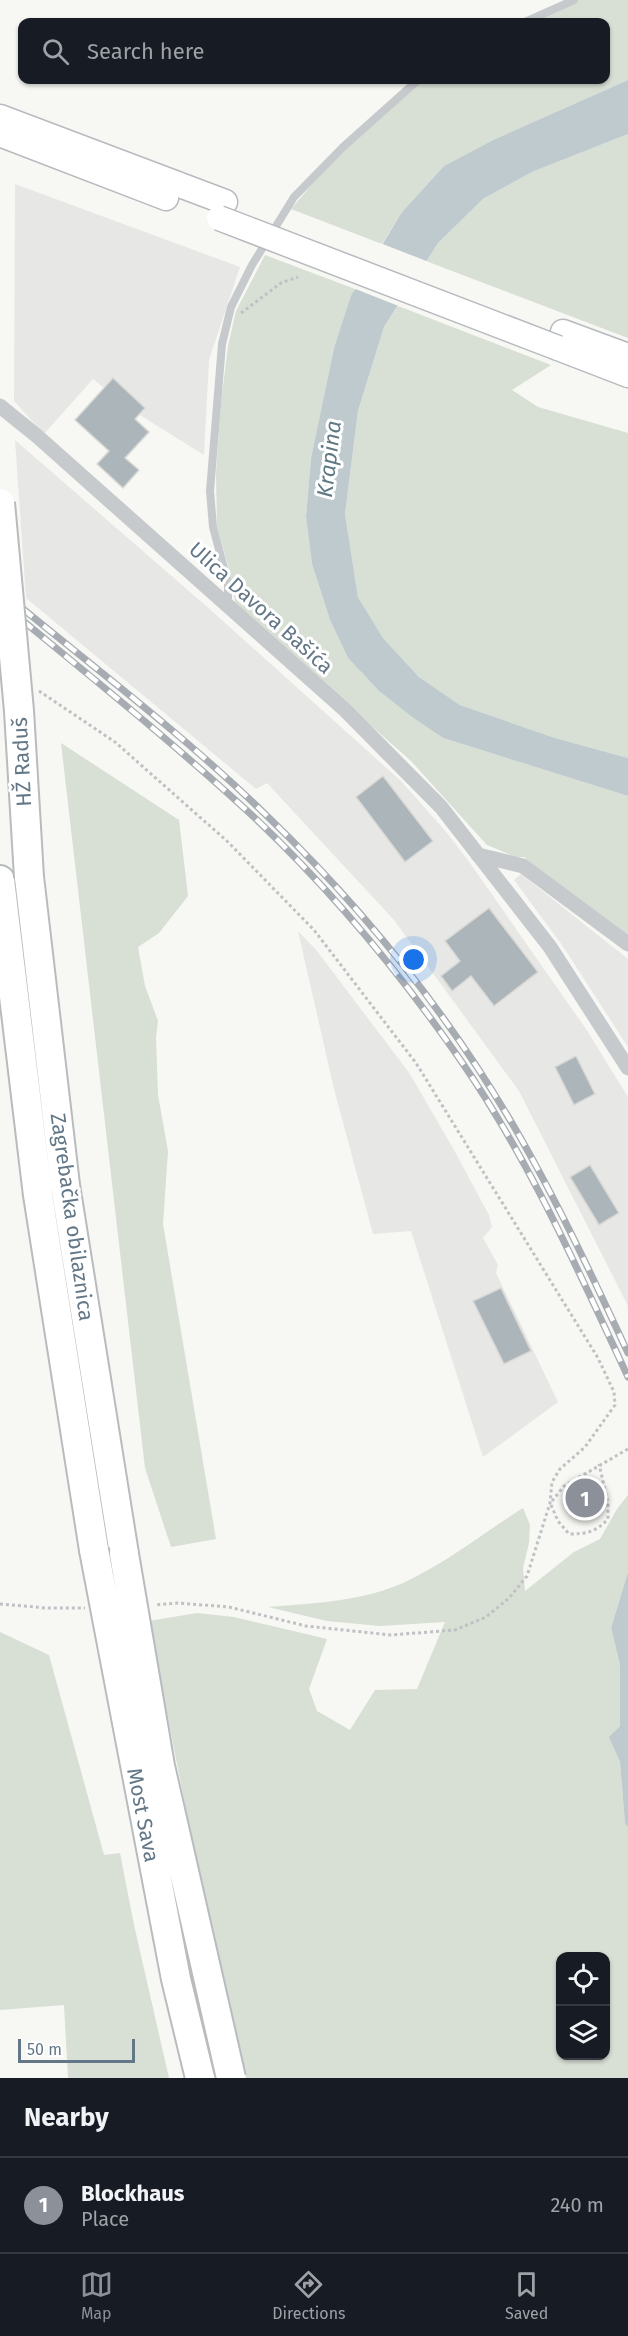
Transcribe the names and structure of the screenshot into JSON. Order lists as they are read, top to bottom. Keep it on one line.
{"streets":{"highway":["HŽ Raduš","Zagrebačka obilaznica","Most Sava"],"street":["Ulica Davora Bašića"]},"crossings":[["HŽ Raduš","Zagrebačka obilaznica"],["Zagrebačka obilaznica","Most Sava"]],"water":["Krapina"],"scale_bar":"50 m","page":{"search":"Search here","pins":"1","scale":"50 m","heading":"Nearby","list":[{"mark":"1","name":"Blockhaus","note":"Place","value":"240 m"}],"nav":["Map","Directions","Saved"]}}
